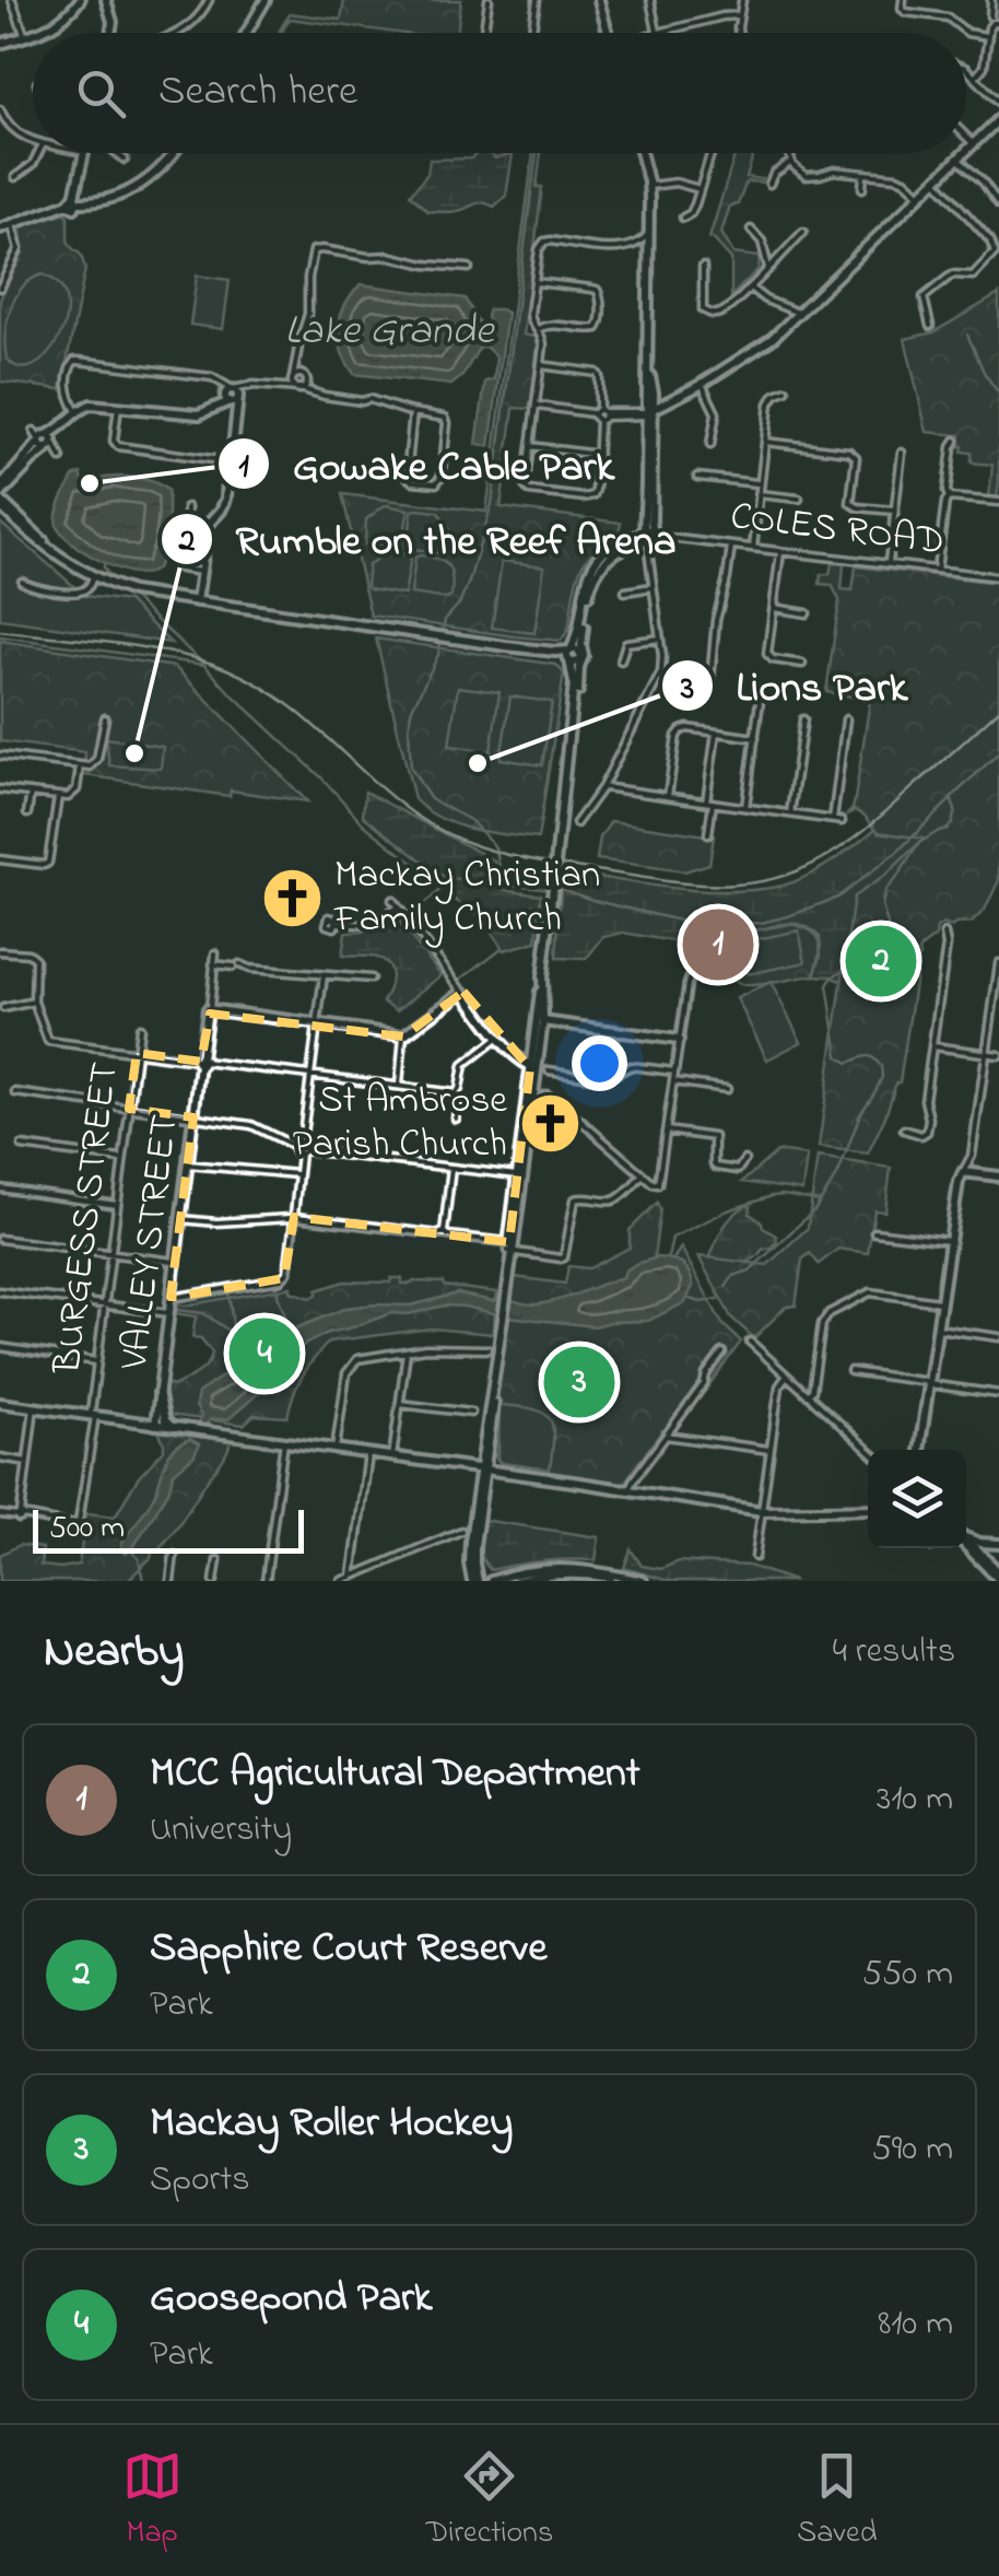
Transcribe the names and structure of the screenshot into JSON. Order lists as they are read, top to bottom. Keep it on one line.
{"streets":{"street":["COLES ROAD","BURGESS STREET","VALLEY STREET"]},"water":["Lake Grande"],"places":{"other":["Gowake Cable Park","Rumble on the Reef Arena","Lions Park"],"church":["Mackay Christian Family Church","St Ambrose Parish Church"]},"scale_bar":"500 m","page":{"search":"Search here","pins":["1","2","4","3"],"scale":"500 m","heading":["Nearby","4 results"],"list":[{"mark":"1","name":"MCC Agricultural Department","note":"University","value":"310 m"},{"mark":"2","name":"Sapphire Court Reserve","note":"Park","value":"550 m"},{"mark":"3","name":"Mackay Roller Hockey","note":"Sports","value":"590 m"},{"mark":"4","name":"Goosepond Park","note":"Park","value":"810 m"}],"nav":["Map","Directions","Saved"]}}
